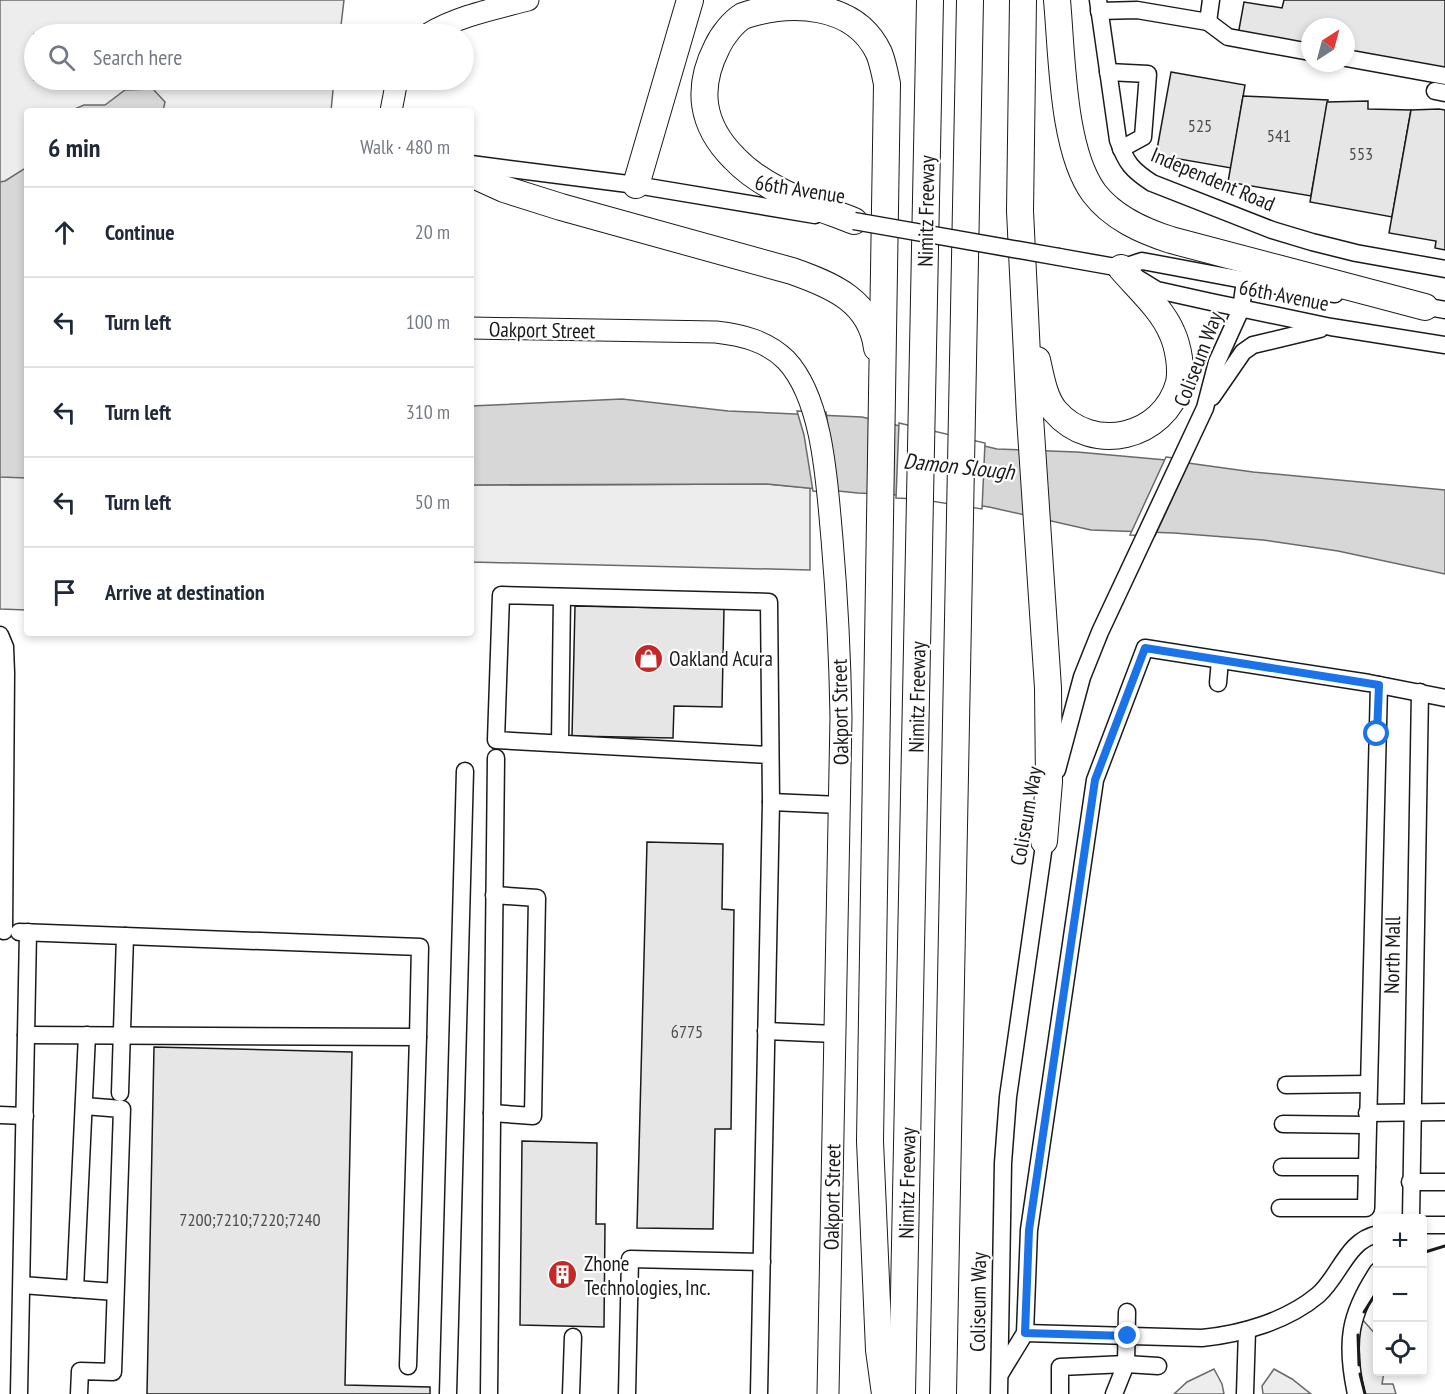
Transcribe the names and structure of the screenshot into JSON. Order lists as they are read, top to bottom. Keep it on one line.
{"streets":{"highway":["Nimitz Freeway"],"main road":["Oakport Street"],"street":["Independent Road","66th Avenue","Coliseum Way","North Mall"]},"crossings":[["66th Avenue","Coliseum Way"]],"water":["Damon Slough"],"places":{"shop":["Oakland Acura"],"building":["Zhone Technologies, Inc."]},"house_numbers":["525","541","553","6775","7200;7210;7220;7240"],"north":"top right","page":{"search":"Search here","heading":["6 min","Walk · 480 m"],"list":[["Continue","20 m"],["Turn left","100 m"],["Turn left","310 m"],["Turn left","50 m"],"Arrive at destination"],"map_buttons":["+","−"]}}
